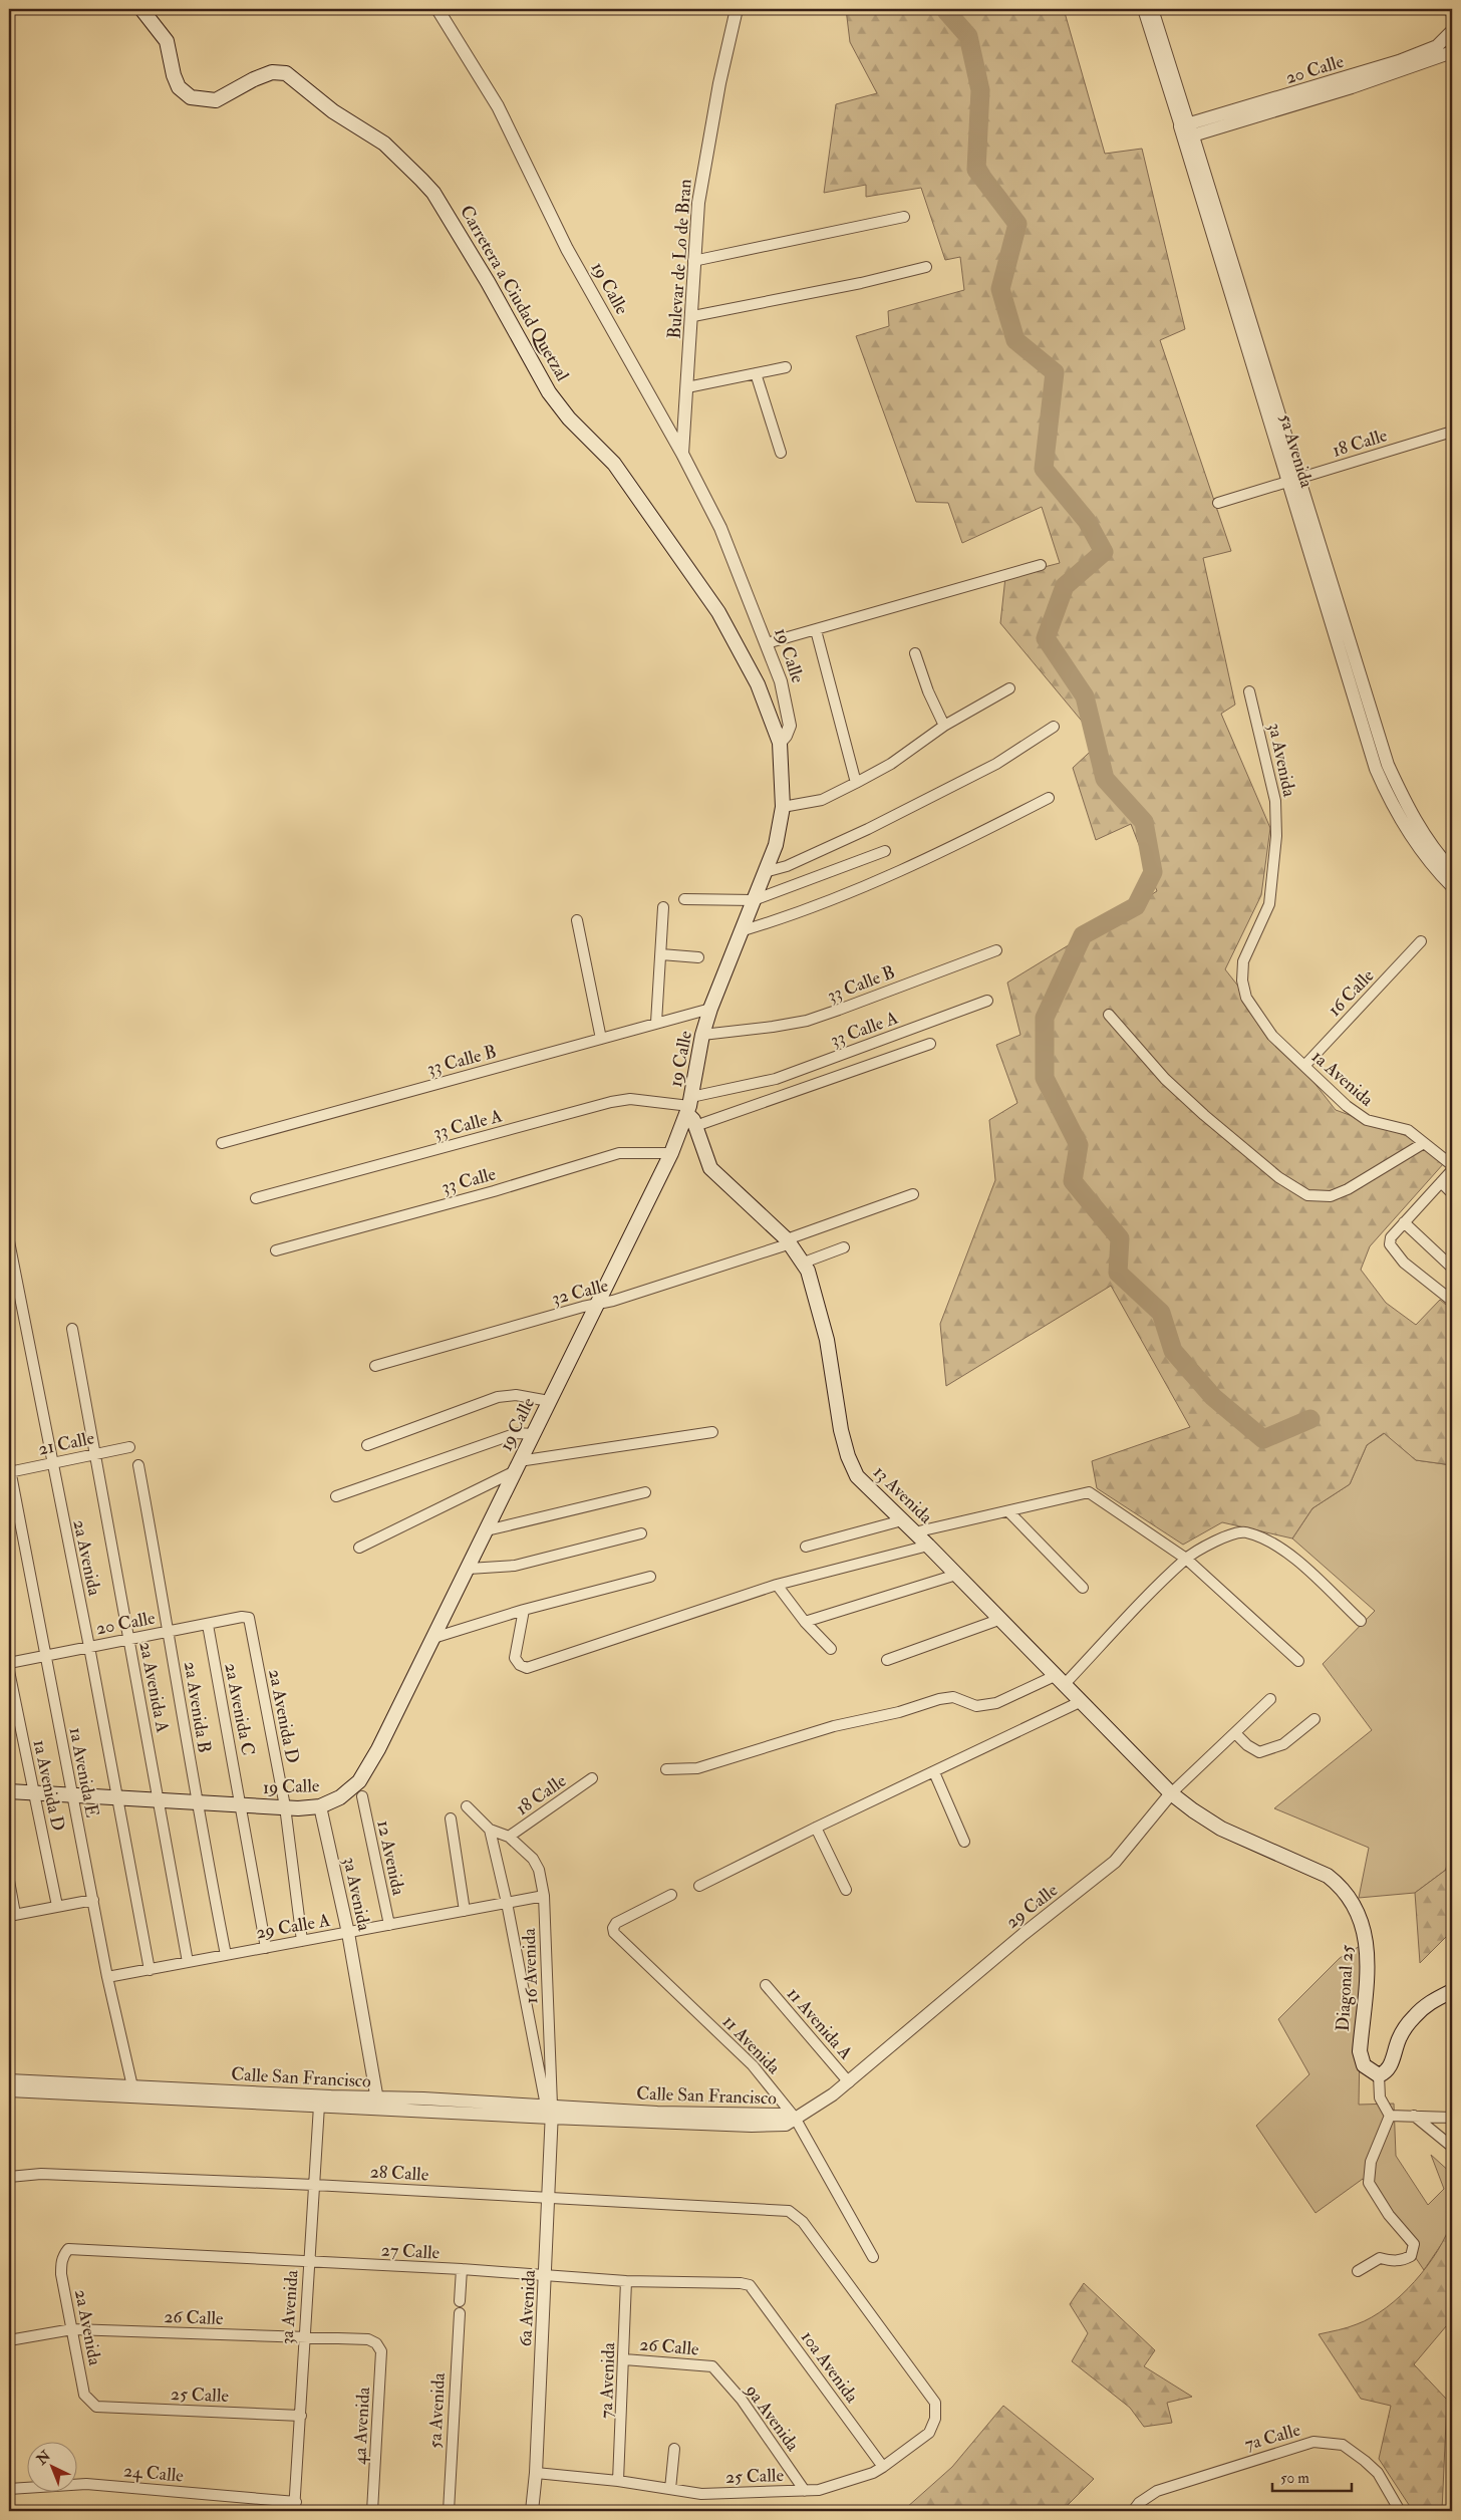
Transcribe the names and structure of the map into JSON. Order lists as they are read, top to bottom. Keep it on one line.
{"streets":{"main road":["19 Calle","Carretera a Ciudad Quetzal","13 Avenida","Diagonal 25"],"street":["20 Calle","Bulevar de Lo de Bran","18 Calle","5a Avenida","3a Avenida","33 Calle B","16 Calle","33 Calle A","1a Avenida","33 Calle","32 Calle","21 Calle","2a Avenida","2a Avenida A","2a Avenida B","2a Avenida C","2a Avenida D","1a Avenida E","1a Avenida D","12 Avenida","29 Calle","29 Calle A","16 Avenida","11 Avenida A","11 Avenida","Calle San Francisco","28 Calle","27 Calle","6a Avenida","26 Calle","10a Avenida","7a Avenida","25 Calle","9a Avenida","4a Avenida","7a Calle","24 Calle"]},"crossings":[["20 Calle","5a Avenida"],["20 Calle","2a Avenida"],["20 Calle","2a Avenida A"],["20 Calle","2a Avenida B"],["20 Calle","2a Avenida C"],["20 Calle","2a Avenida D"],["20 Calle","1a Avenida E"],["Bulevar de Lo de Bran","19 Calle"],["19 Calle","Carretera a Ciudad Quetzal"],["19 Calle","3a Avenida"],["19 Calle","33 Calle B"],["19 Calle","33 Calle A"],["19 Calle","33 Calle"],["19 Calle","32 Calle"],["19 Calle","13 Avenida"],["19 Calle","2a Avenida"],["19 Calle","2a Avenida A"],["19 Calle","2a Avenida B"],["19 Calle","2a Avenida C"],["19 Calle","2a Avenida D"],["19 Calle","1a Avenida E"],["19 Calle","1a Avenida D"],["18 Calle","5a Avenida"],["18 Calle","16 Avenida"],["3a Avenida","1a Avenida"],["3a Avenida","29 Calle A"],["3a Avenida","Calle San Francisco"],["3a Avenida","28 Calle"],["3a Avenida","27 Calle"],["3a Avenida","26 Calle"],["3a Avenida","25 Calle"],["3a Avenida","24 Calle"],["16 Calle","1a Avenida"],["33 Calle A","13 Avenida"],["32 Calle","13 Avenida"],["21 Calle","2a Avenida"],["21 Calle","2a Avenida A"],["21 Calle","1a Avenida E"],["13 Avenida","29 Calle"],["13 Avenida","Diagonal 25"],["2a Avenida","29 Calle A"],["2a Avenida","27 Calle"],["2a Avenida","26 Calle"],["2a Avenida","25 Calle"],["2a Avenida A","29 Calle A"],["2a Avenida B","29 Calle A"],["2a Avenida C","29 Calle A"],["2a Avenida D","29 Calle A"],["1a Avenida E","29 Calle A"],["1a Avenida E","Calle San Francisco"],["12 Avenida","29 Calle A"],["29 Calle","Diagonal 25"],["29 Calle","11 Avenida A"],["29 Calle","11 Avenida"],["29 Calle","Calle San Francisco"],["29 Calle A","16 Avenida"],["16 Avenida","Calle San Francisco"],["16 Avenida","6a Avenida"],["11 Avenida","Calle San Francisco"],["Calle San Francisco","6a Avenida"],["28 Calle","6a Avenida"],["28 Calle","25 Calle"],["27 Calle","6a Avenida"],["27 Calle","10a Avenida"],["27 Calle","7a Avenida"],["6a Avenida","25 Calle"],["26 Calle","7a Avenida"],["26 Calle","9a Avenida"],["26 Calle","4a Avenida"],["10a Avenida","25 Calle"],["7a Avenida","25 Calle"],["25 Calle","9a Avenida"]],"scale_bar":"50 m","north":"top left"}
